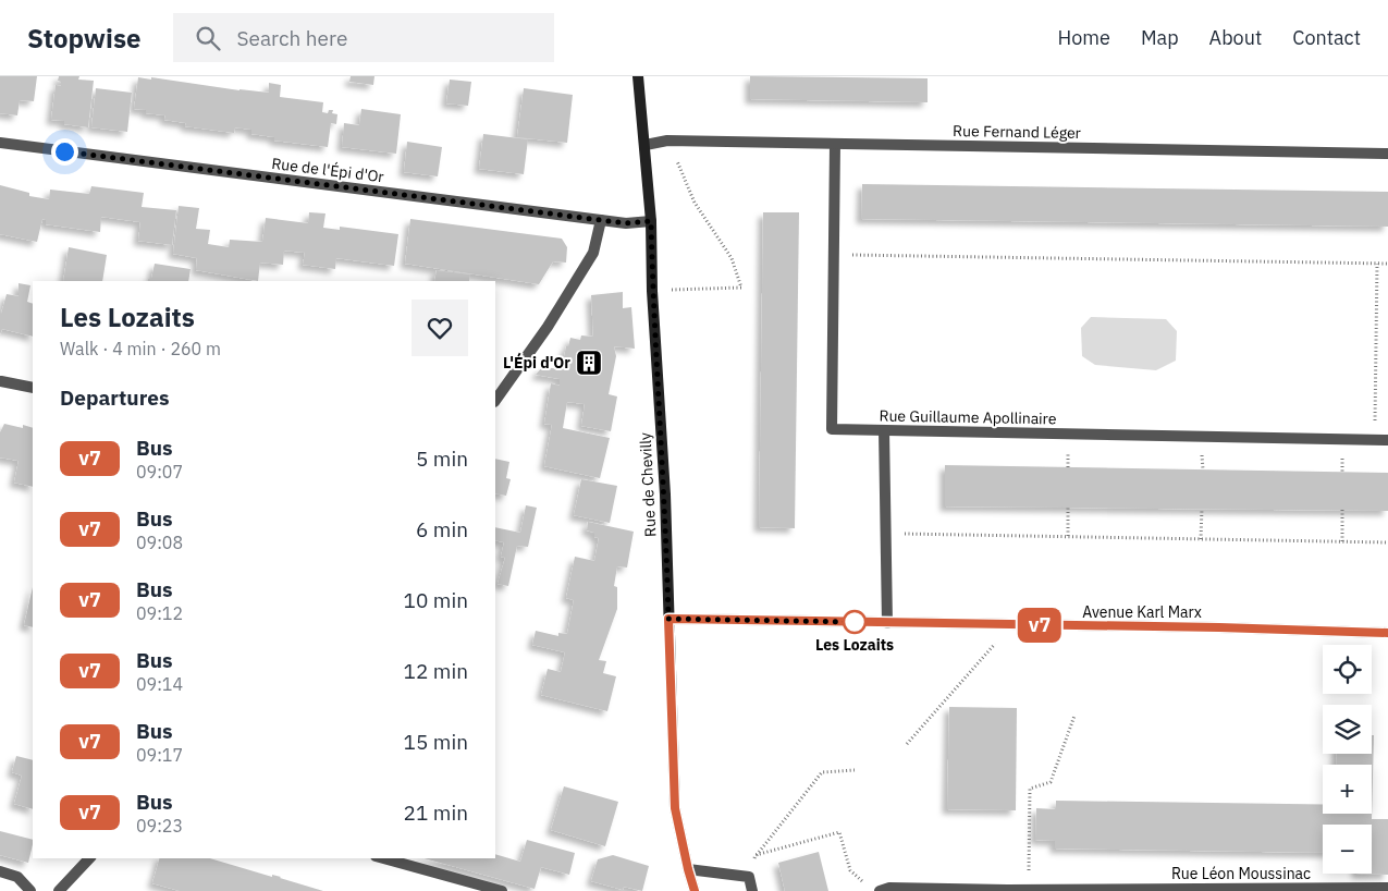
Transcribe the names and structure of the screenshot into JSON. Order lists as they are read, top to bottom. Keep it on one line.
{"streets":{"street":["Rue Fernand Léger","Rue de l'Épi d'Or","Rue Guillaume Apollinaire","Rue de Chevilly","Avenue Karl Marx","Rue Léon Moussinac"]},"crossings":[["Rue Fernand Léger","Rue Guillaume Apollinaire"],["Rue Fernand Léger","Rue de Chevilly"],["Rue de l'Épi d'Or","Rue de Chevilly"],["Rue de Chevilly","Avenue Karl Marx"]],"places":{"building":["L'Épi d'Or"],"other":["Les Lozaits"]},"lines":["bus line v7"],"page":{"header":"Stopwise","search":"Search here","nav":["Home","Map","About","Contact"],"on_map":"v7","heading":[["Les Lozaits","Walk · 4 min · 260 m"],"Departures"],"list":[{"mark":"v7","name":"Bus","note":"09:07","value":"5 min"},{"mark":"v7","name":"Bus","note":"09:08","value":"6 min"},{"mark":"v7","name":"Bus","note":"09:12","value":"10 min"},{"mark":"v7","name":"Bus","note":"09:14","value":"12 min"},{"mark":"v7","name":"Bus","note":"09:17","value":"15 min"},{"mark":"v7","name":"Bus","note":"09:23","value":"21 min"}],"map_buttons":["+","−"]}}
